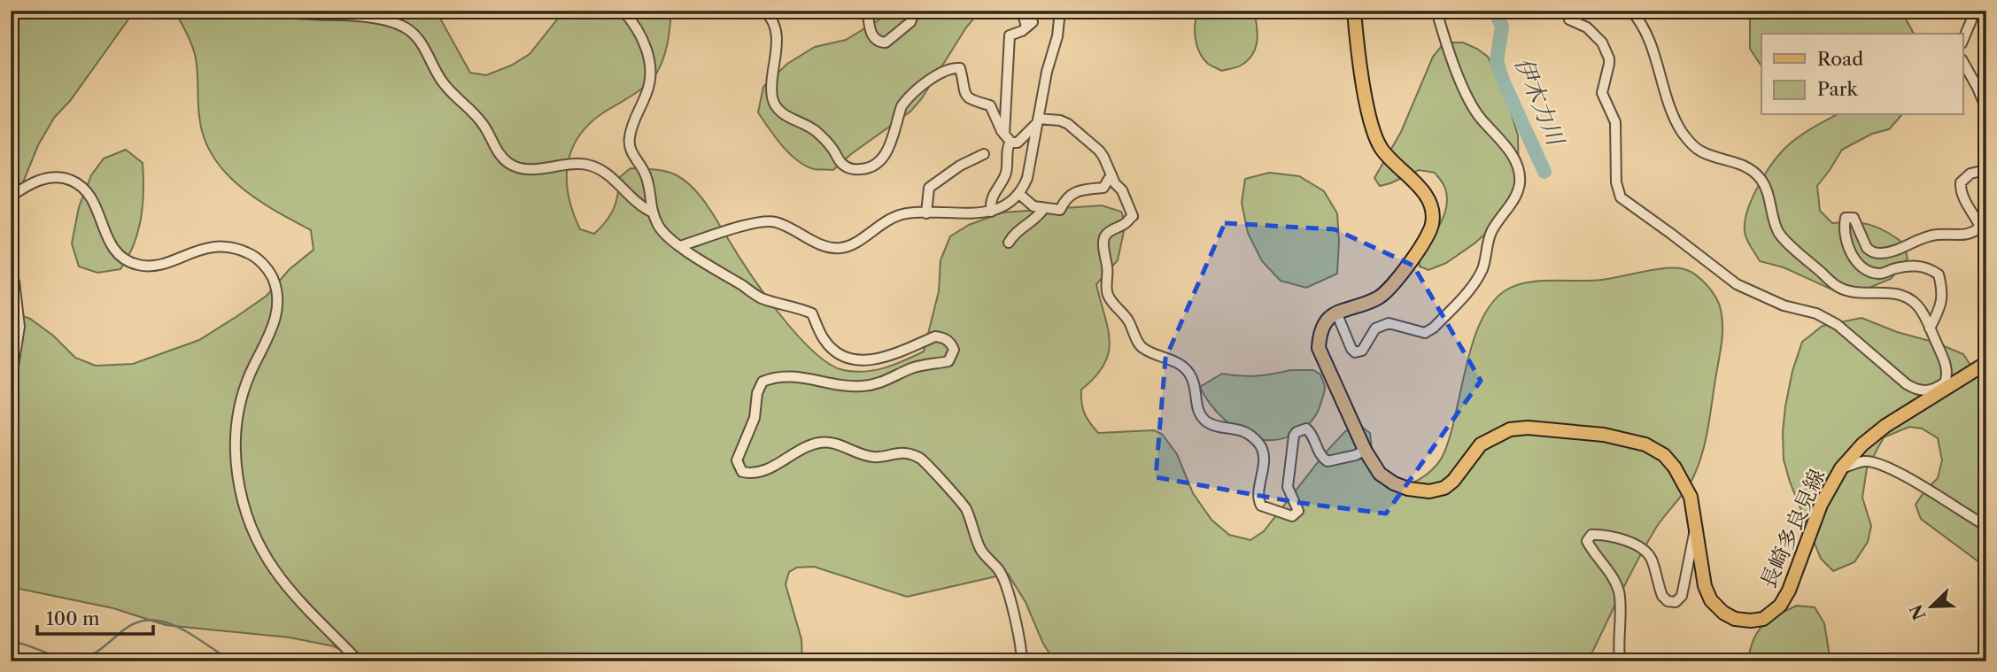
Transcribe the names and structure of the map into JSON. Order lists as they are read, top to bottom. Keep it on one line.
{"streets":{"main road":["長崎多良見線"]},"water":["伊木力川"],"legend":["Road","Park"],"scale_bar":"100 m","north":"bottom left"}
